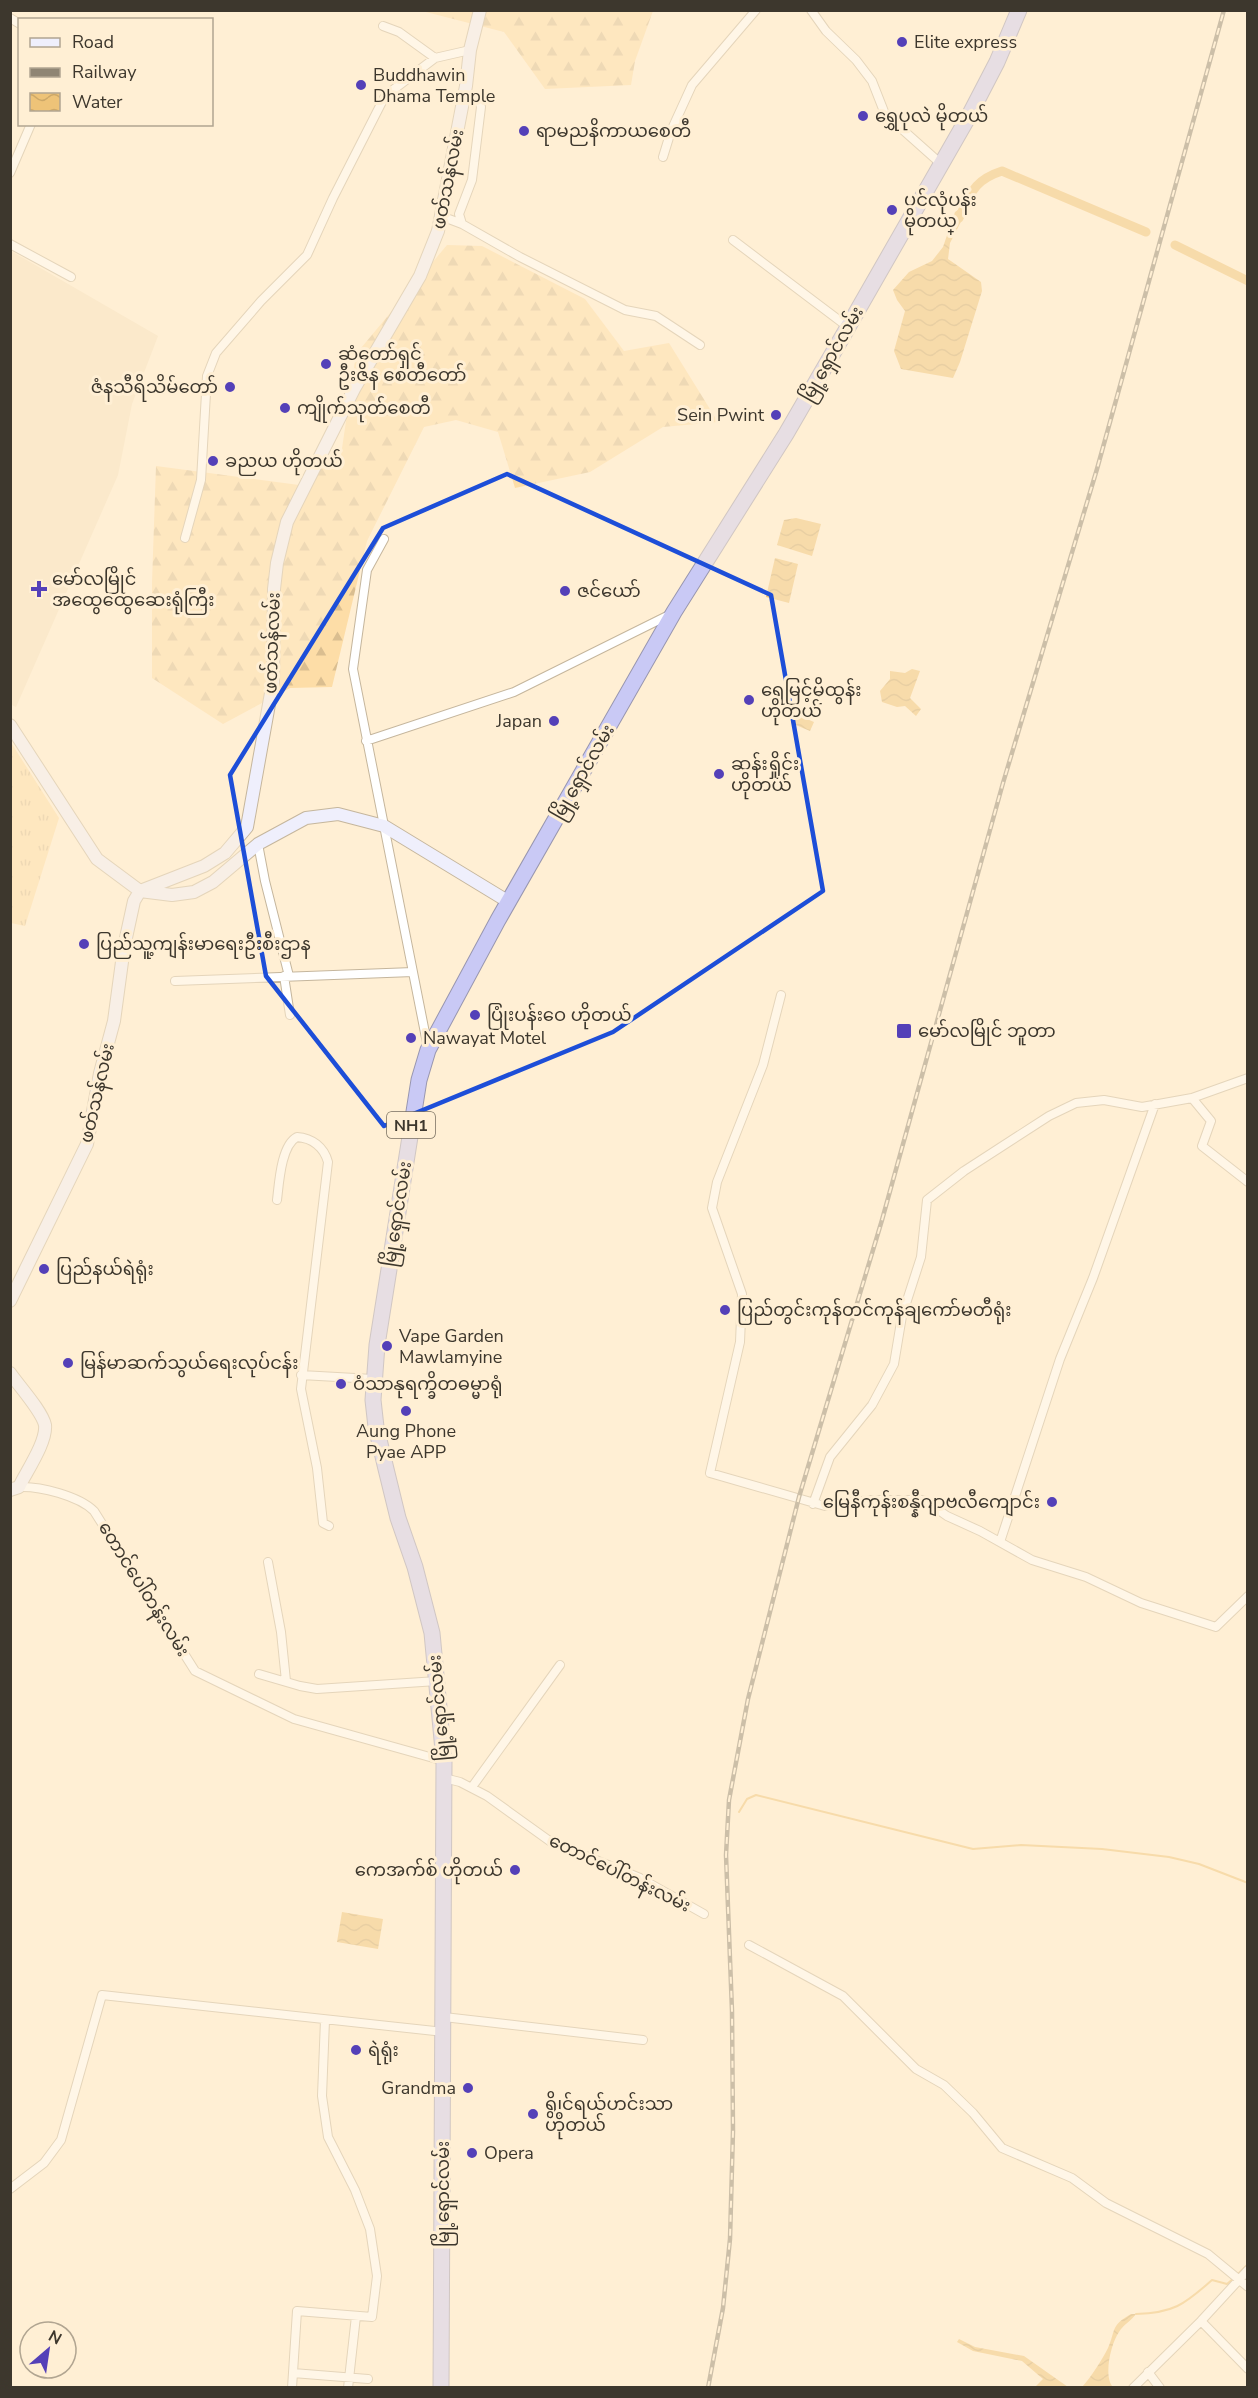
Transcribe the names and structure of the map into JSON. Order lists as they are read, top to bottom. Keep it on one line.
{"streets":{"highway":["မြို့ရှောင်လမ်း","NH1"],"street":["ဖတ်သန်လမ်း","တောင်ပေါ်တန်းလမ်း"]},"crossings":[["မြို့ရှောင်လမ်း","တောင်ပေါ်တန်းလမ်း"]],"places":{"other":["Elite express","Buddhawin Dhama Temple","ရွှေပုလဲ မိုတယ်","ရာမညနိကာယစေတီ","ပင်လုံပန်း မိုတယ္","ဆံတော်ရှင် ဦးဇိန စေတီတော်","ဇံနသီရိသိမ်တော်","ကျိုက်သုတ်စေတီ","Sein Pwint","ခညယ ဟိုတယ်","ဇင်ယော်","ရွှေမြင့်မိုထွန်း ဟိုတယ်","Japan","ဆန်းရှိုင်း ဟိုတယ်","ပြည်သူ့ကျန်းမာရေးဦးစီးဌာန","ပြုံးပန်းဝေ ဟိုတယ်","Nawayat Motel","ပြည်နယ်ရဲရုံး","ပြည်တွင်းကုန်တင်ကုန်ချကော်မတီရုံး","Vape Garden Mawlamyine","မြန်မာဆက်သွယ်ရေးလုပ်ငန်း","ဝံသာနုရက္ခိတဓမ္မာရုံ","Aung Phone Pyae APP","မြေနီကုန်းစန္နီဂျာဗလီကျောင်း","ကေအက်စ် ဟိုတယ်","ရဲရုံး","Grandma","ရွိုင်ရယ်ဟင်းသာ ဟိုတယ်","Opera"],"health":["မော်လမြိုင် အထွေထွေဆေးရုံကြီး"],"transit":["မော်လမြိုင် ဘူတာ"]},"legend":["Road","Railway","Water"],"north":"top right"}
